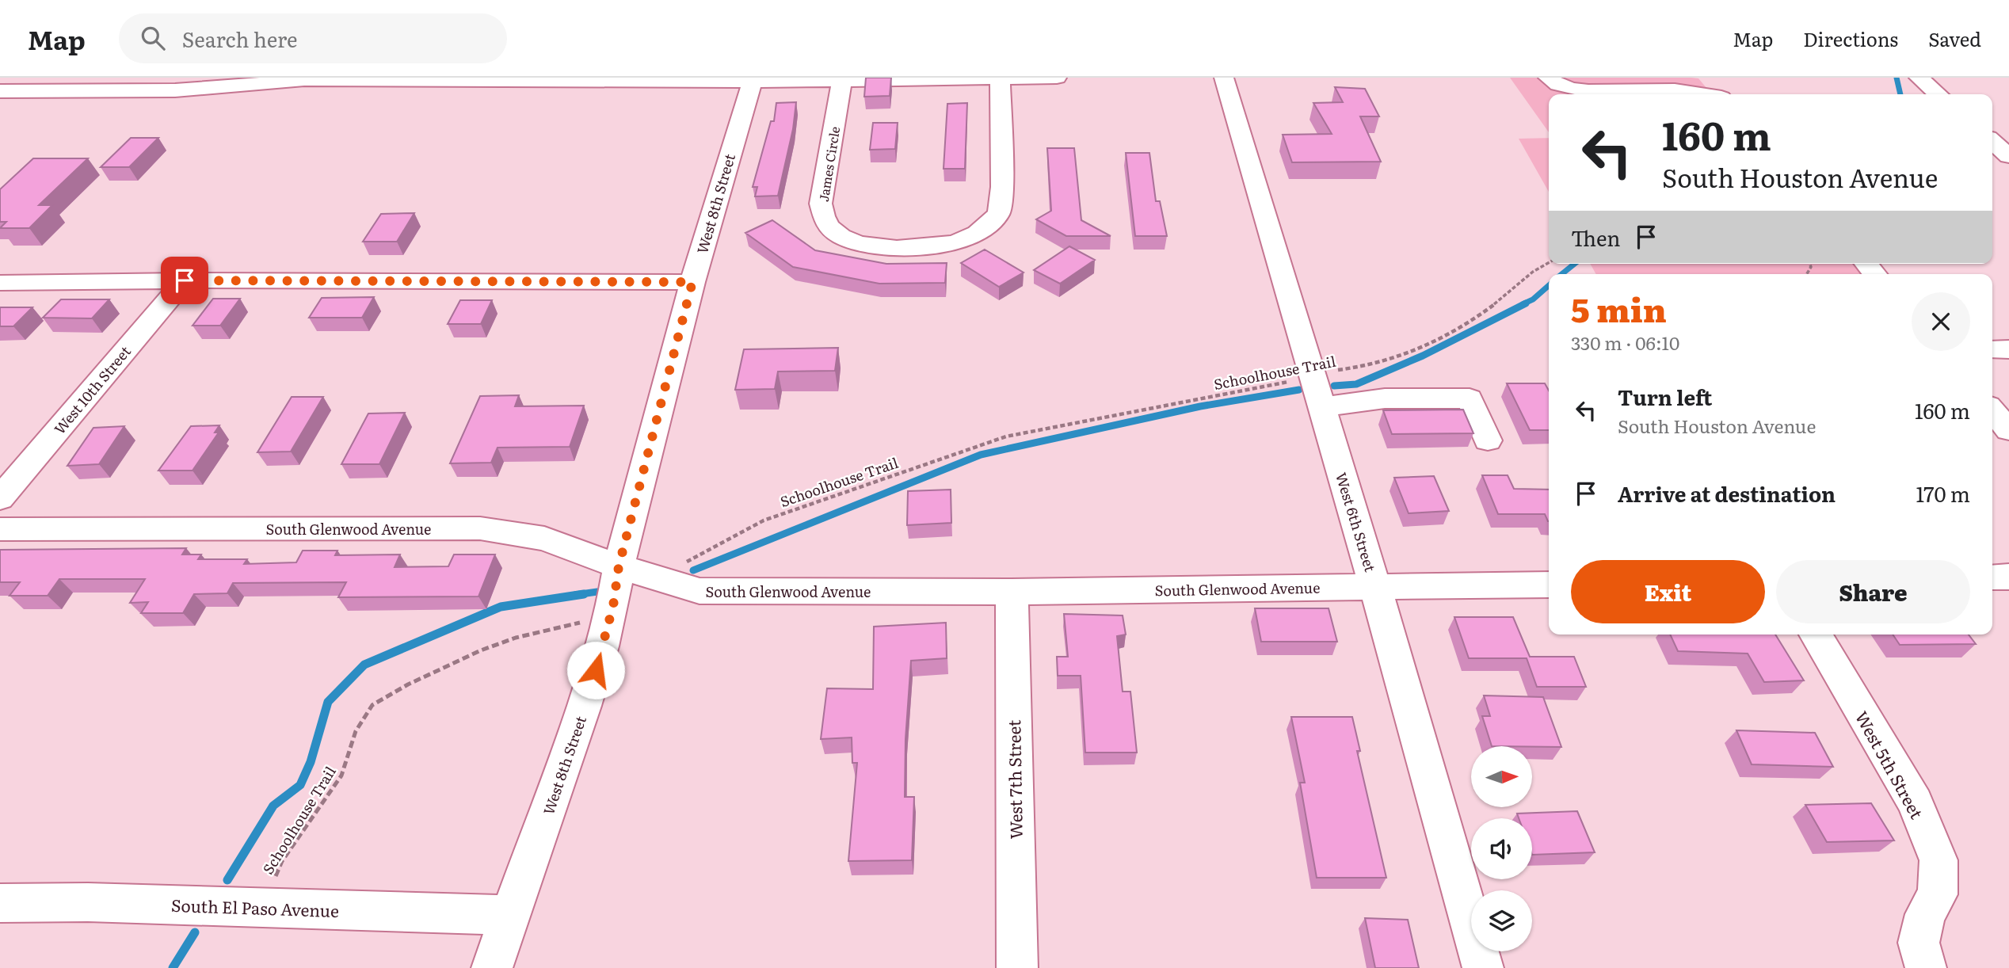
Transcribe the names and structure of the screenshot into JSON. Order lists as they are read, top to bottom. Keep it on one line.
{"streets":{"street":["James Circle","West 8th Street","West 10th Street","West 6th Street","South Glenwood Avenue","West 5th Street","West 7th Street","South El Paso Avenue"],"path":["Schoolhouse Trail"]},"crossings":[["West 8th Street","Schoolhouse Trail"],["West 8th Street","South Glenwood Avenue"],["West 8th Street","South El Paso Avenue"],["Schoolhouse Trail","West 6th Street"],["Schoolhouse Trail","South Glenwood Avenue"],["Schoolhouse Trail","South El Paso Avenue"],["West 6th Street","South Glenwood Avenue"],["South Glenwood Avenue","West 7th Street"]],"north":"right","page":{"header":"Map","search":"Search here","nav":["Map","Directions","Saved"],"turn":["160 m","South Houston Avenue"],"then":"Then","heading":["5 min","330 m · 06:10"],"list":[{"name":"Turn left","note":"South Houston Avenue","value":"160 m"},{"name":"Arrive at destination","value":"170 m"}],"buttons":["Exit","Share"]}}
